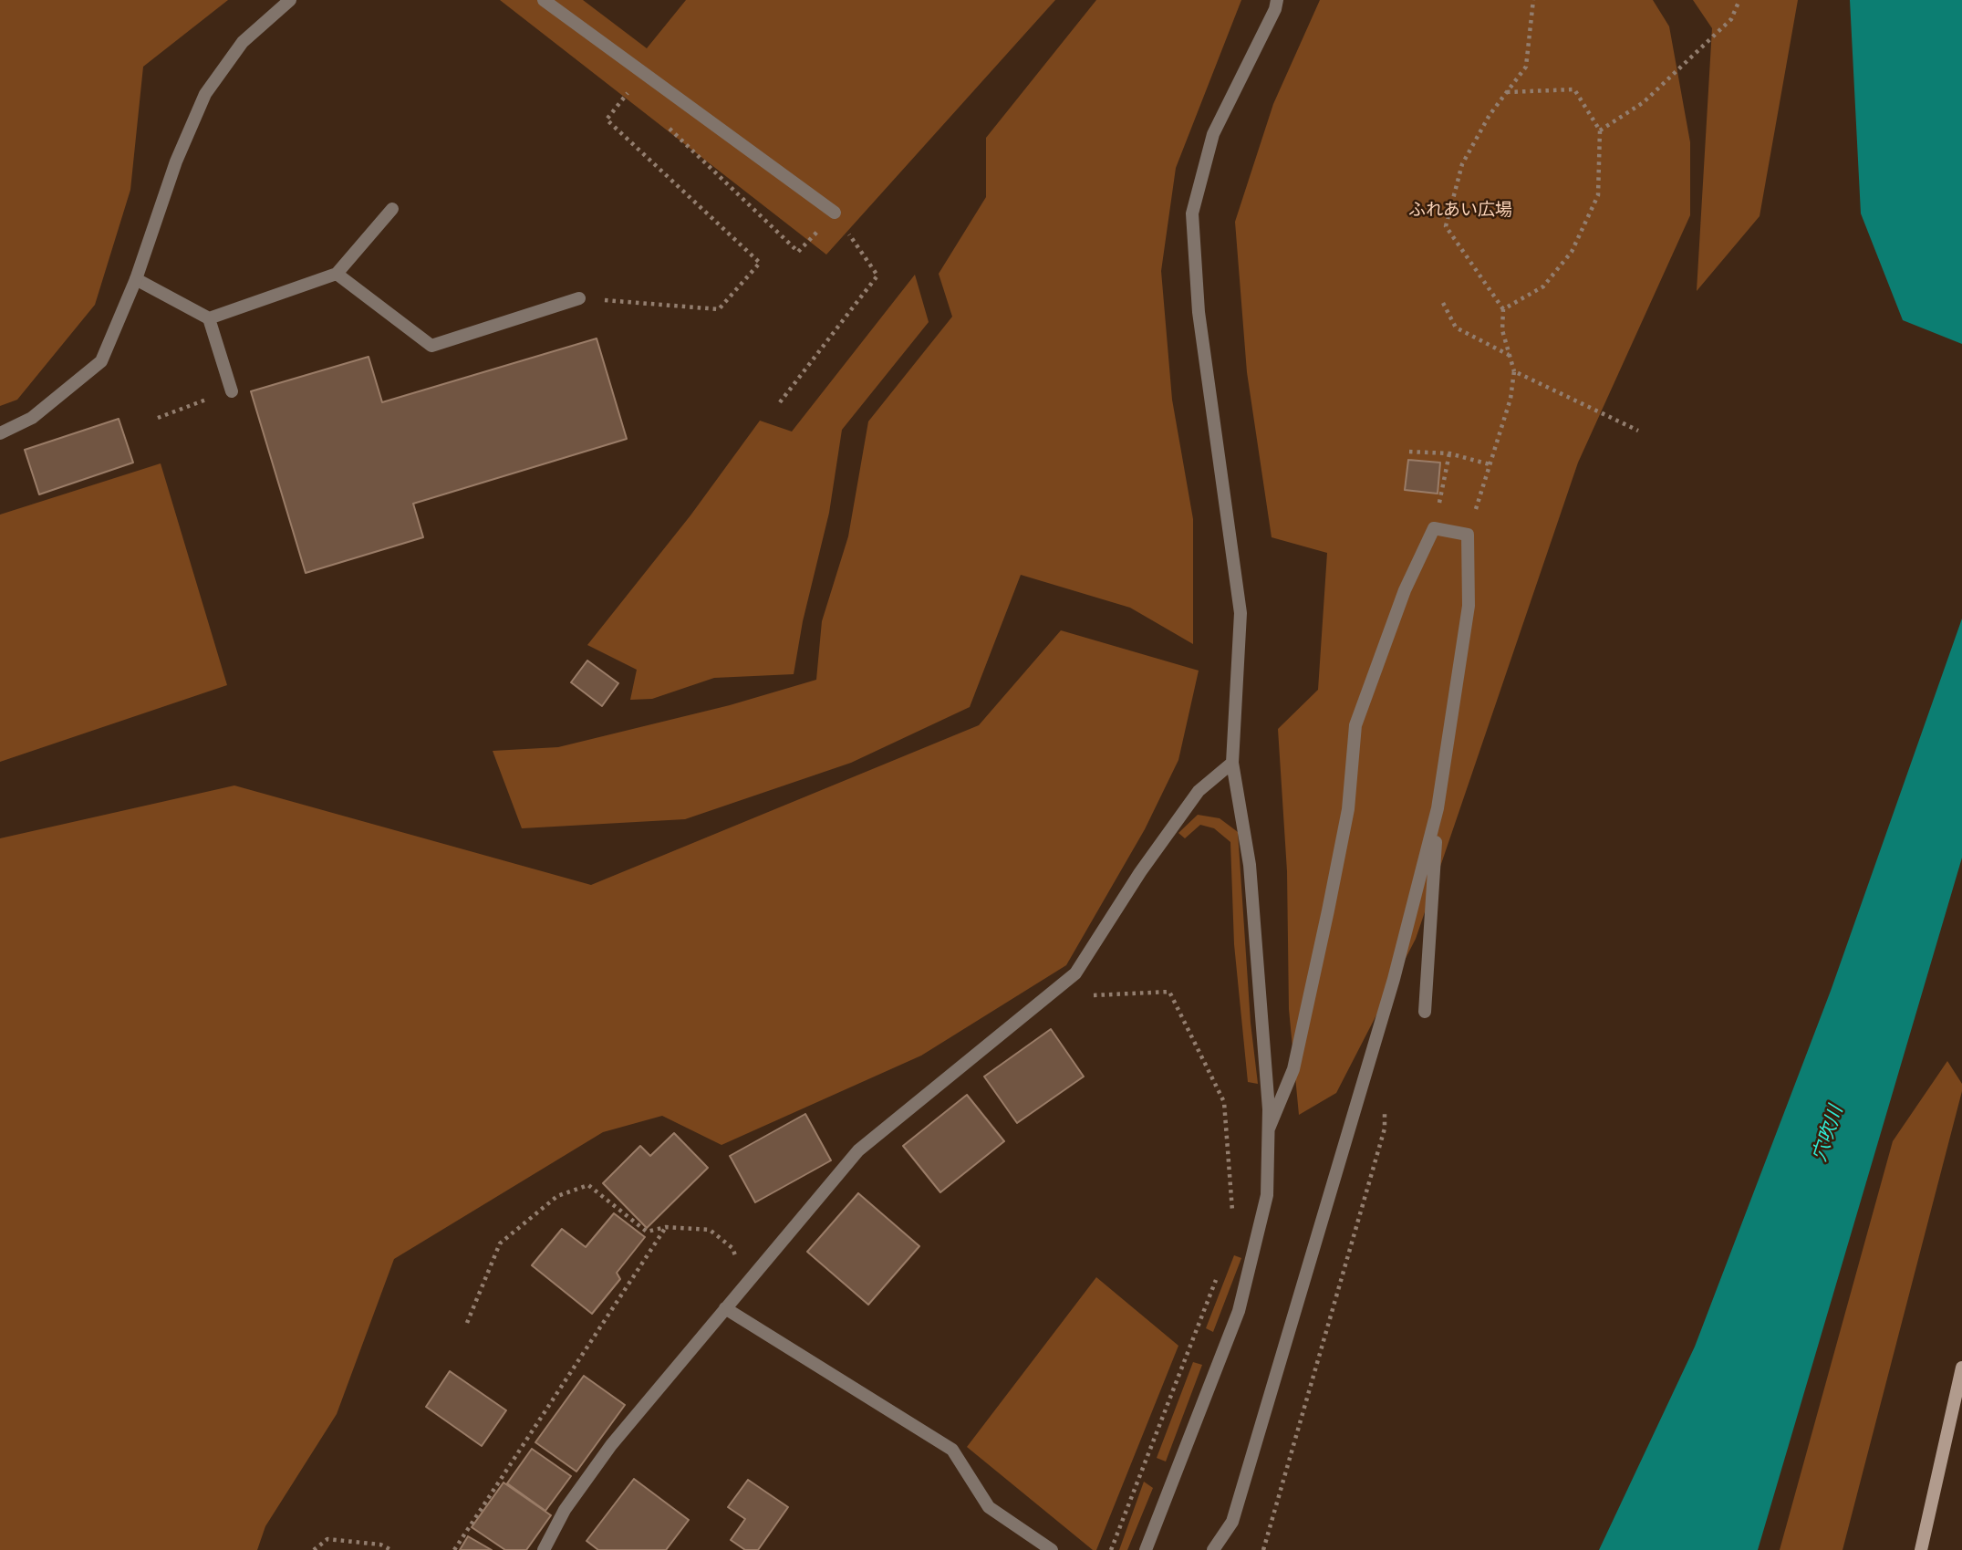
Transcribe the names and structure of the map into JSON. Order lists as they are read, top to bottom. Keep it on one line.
{"water":["穴吹川"],"parks":["ふれあい広場"]}
